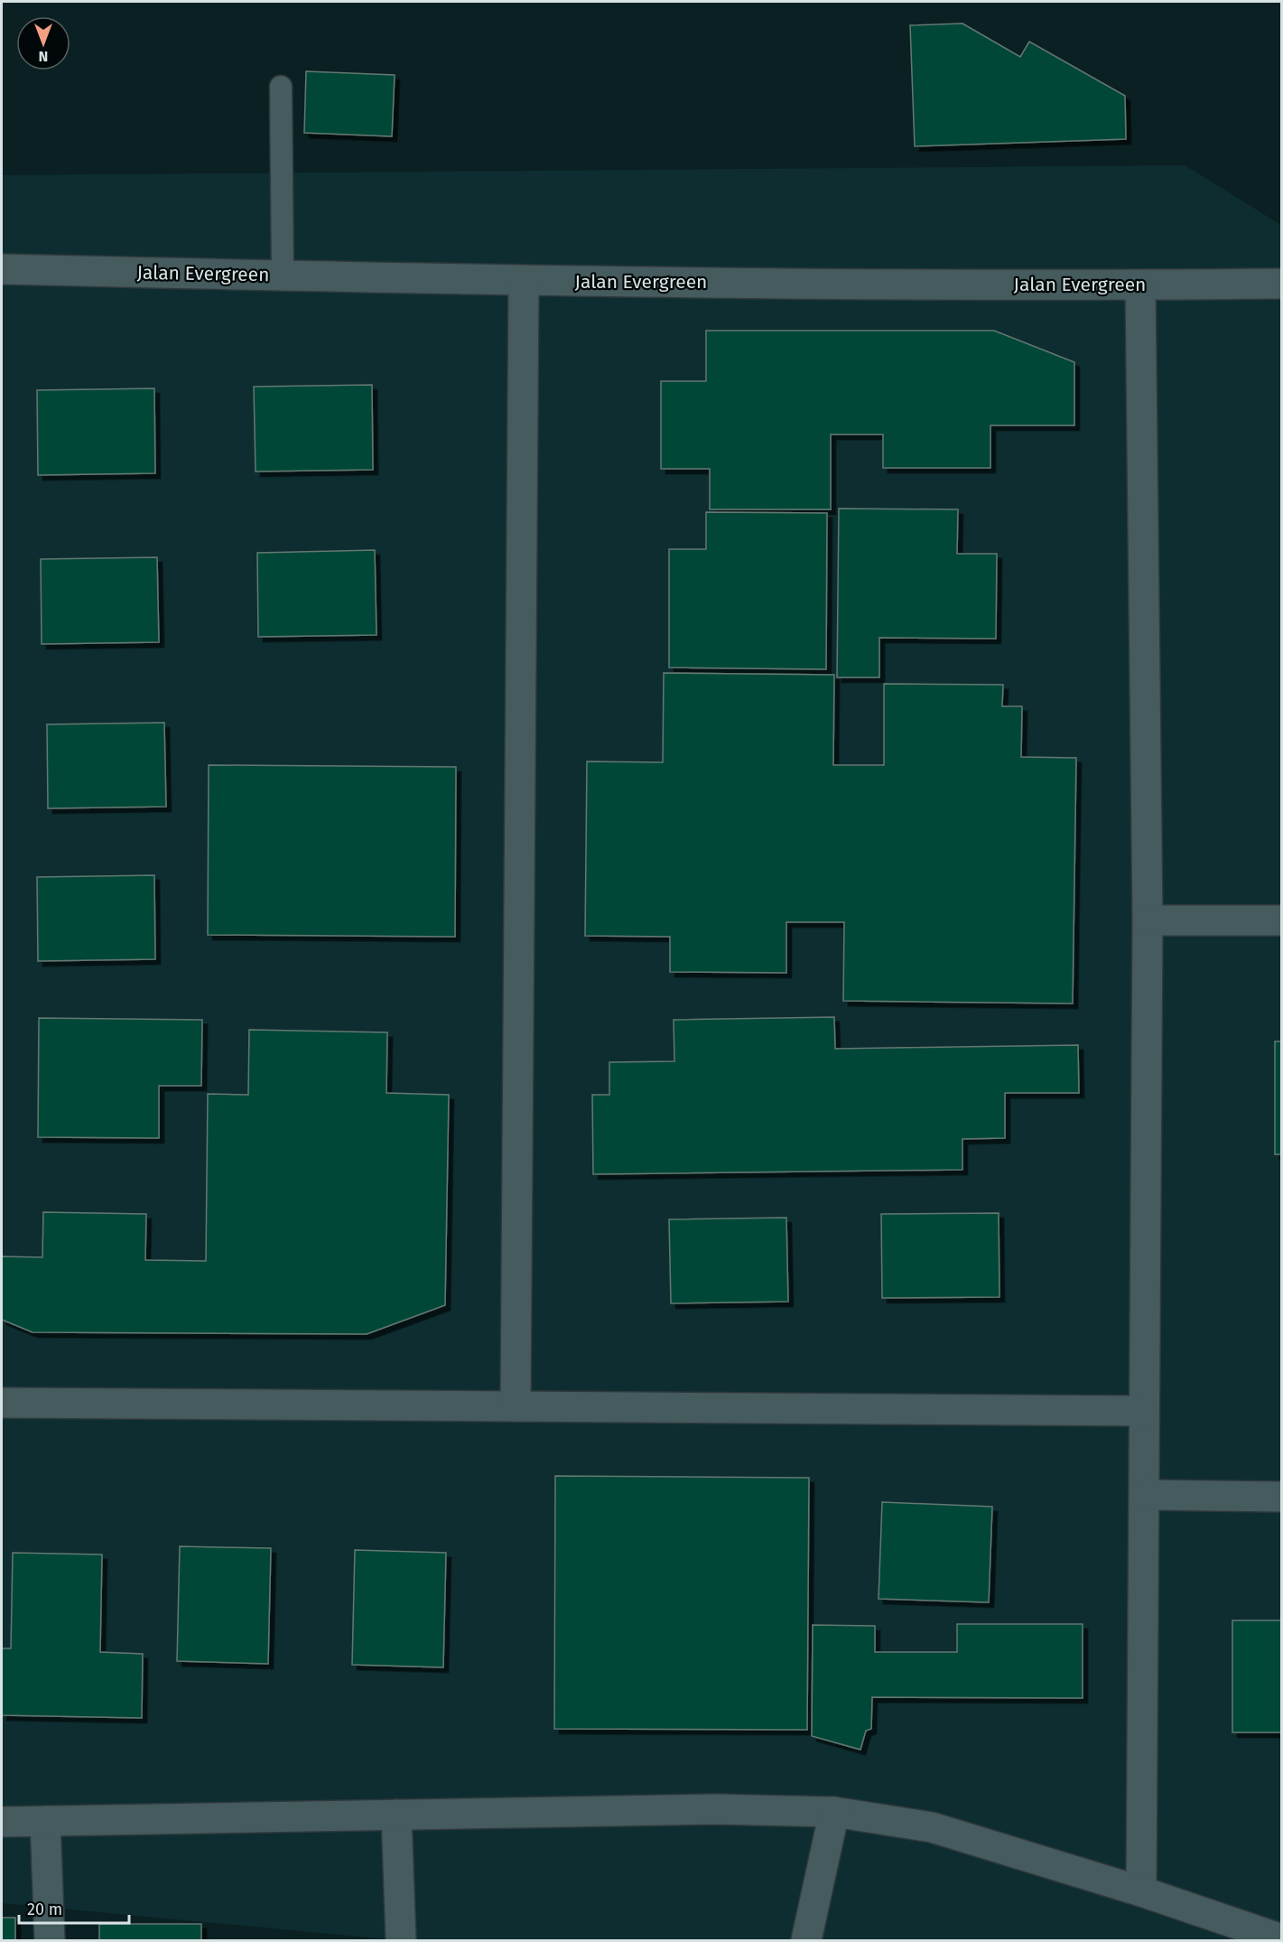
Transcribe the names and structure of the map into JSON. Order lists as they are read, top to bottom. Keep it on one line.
{"streets":{"street":["Jalan Evergreen"]},"scale_bar":"20 m","north":"bottom"}
